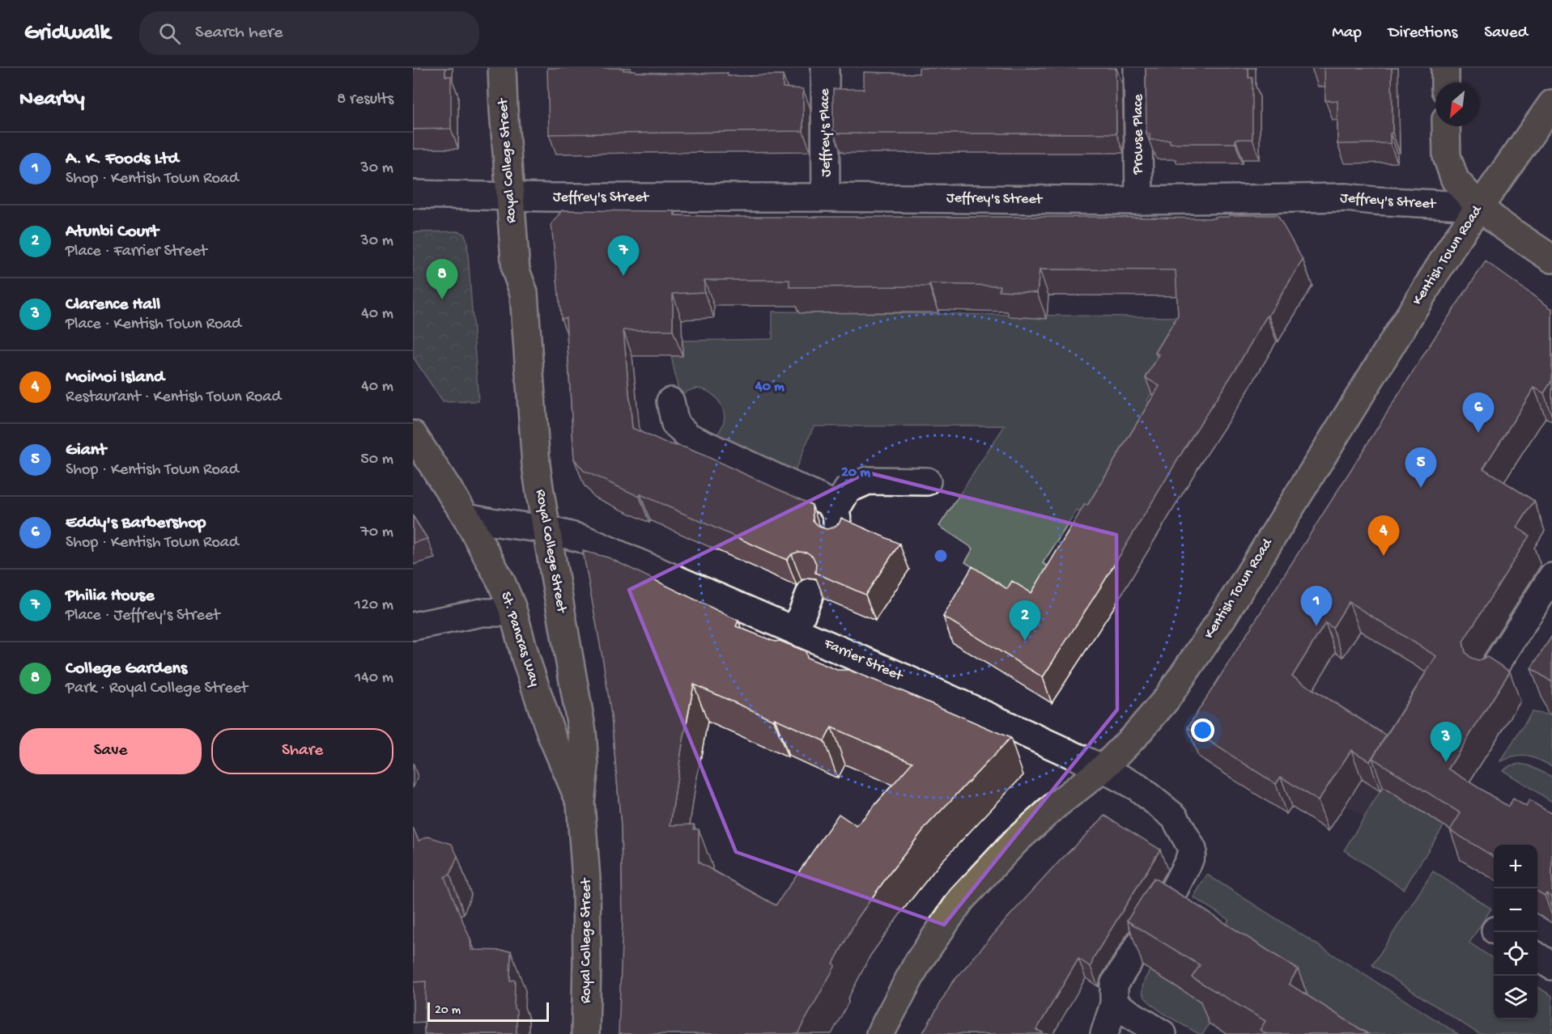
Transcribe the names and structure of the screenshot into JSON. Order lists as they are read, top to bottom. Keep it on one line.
{"streets":{"main road":["Royal College Street","Kentish Town Road","St. Pancras Way"],"street":["Jeffrey's Place","Prowse Place","Jeffrey's Street","Farrier Street"]},"crossings":[["Jeffrey's Place","Jeffrey's Street"],["Prowse Place","Jeffrey's Street"],["Royal College Street","Jeffrey's Street"],["Royal College Street","St. Pancras Way"],["Royal College Street","Farrier Street"],["Jeffrey's Street","Kentish Town Road"],["Kentish Town Road","Farrier Street"],["St. Pancras Way","Farrier Street"]],"scale_bar":"20 m","north":"bottom left","page":{"header":"Gridwalk","search":"Search here","nav":["Map","Directions","Saved"],"heading":["Nearby","8 results"],"list":[{"mark":"1","name":"A. K. Foods Ltd","note":"Shop · Kentish Town Road","value":"30 m"},{"mark":"2","name":"Atunbi Court","note":"Place · Farrier Street","value":"30 m"},{"mark":"3","name":"Clarence Hall","note":"Place · Kentish Town Road","value":"40 m"},{"mark":"4","name":"MoiMoi Island","note":"Restaurant · Kentish Town Road","value":"40 m"},{"mark":"5","name":"Giant","note":"Shop · Kentish Town Road","value":"50 m"},{"mark":"6","name":"Eddy's Barbershop","note":"Shop · Kentish Town Road","value":"70 m"},{"mark":"7","name":"Philia House","note":"Place · Jeffrey's Street","value":"120 m"},{"mark":"8","name":"College Gardens","note":"Park · Royal College Street","value":"140 m"}],"pins":["7","8","6","5","4","1","2","3"],"buttons":["Save","Share"],"map_buttons":["+","−"],"scale":"20 m"},"rings":["40 m","20 m"]}
